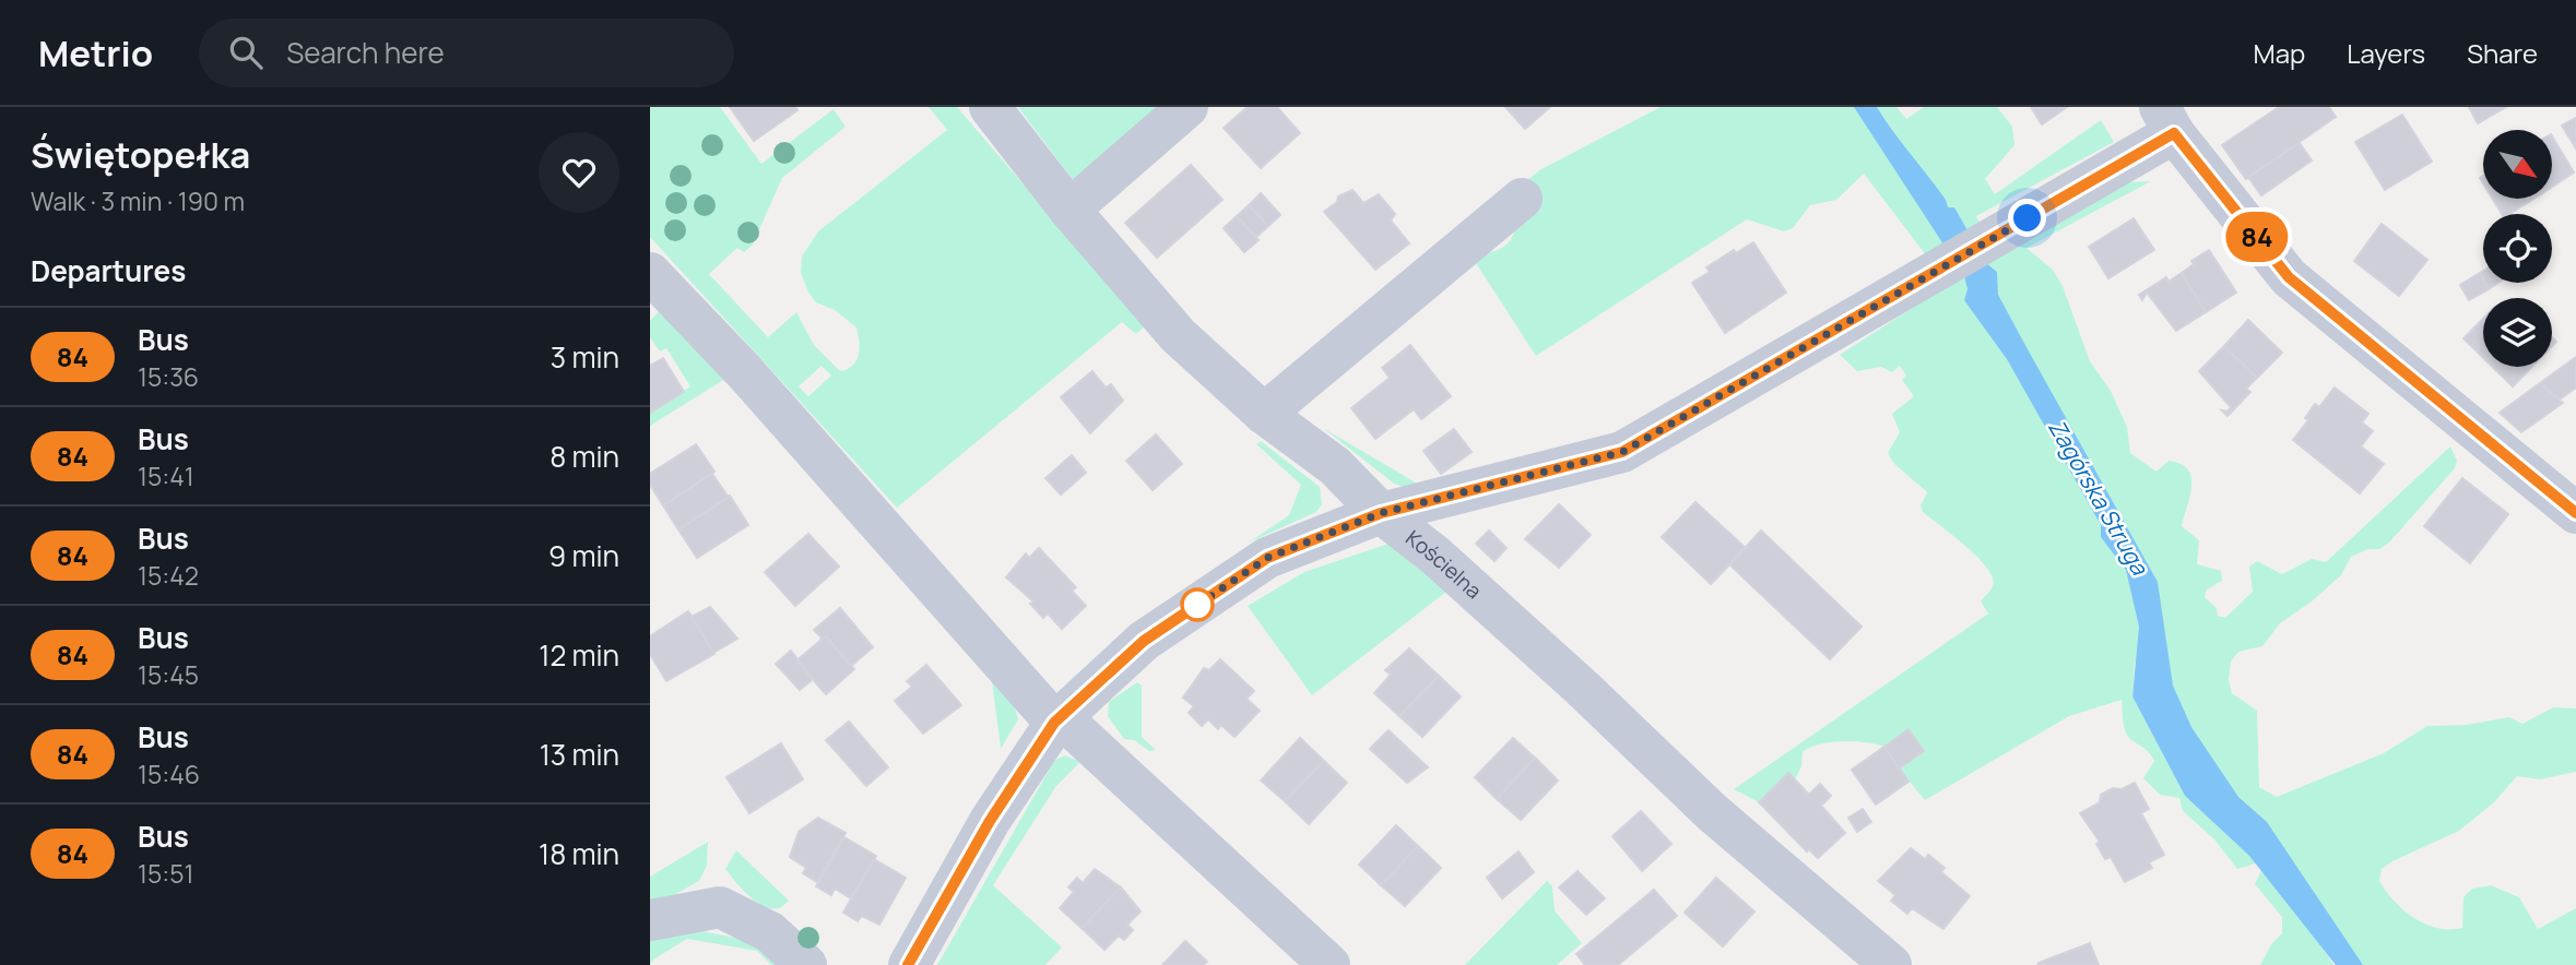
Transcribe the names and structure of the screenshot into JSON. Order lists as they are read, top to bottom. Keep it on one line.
{"streets":{"street":["Kościelna"]},"water":["Zagórska Struga"],"lines":["bus line 84"],"north":"bottom right","page":{"header":"Metrio","search":"Search here","nav":["Map","Layers","Share"],"heading":[["Świętopełka","Walk · 3 min · 190 m"],"Departures"],"on_map":"84","list":[{"mark":"84","name":"Bus","note":"15:36","value":"3 min"},{"mark":"84","name":"Bus","note":"15:41","value":"8 min"},{"mark":"84","name":"Bus","note":"15:42","value":"9 min"},{"mark":"84","name":"Bus","note":"15:45","value":"12 min"},{"mark":"84","name":"Bus","note":"15:46","value":"13 min"},{"mark":"84","name":"Bus","note":"15:51","value":"18 min"}]}}
